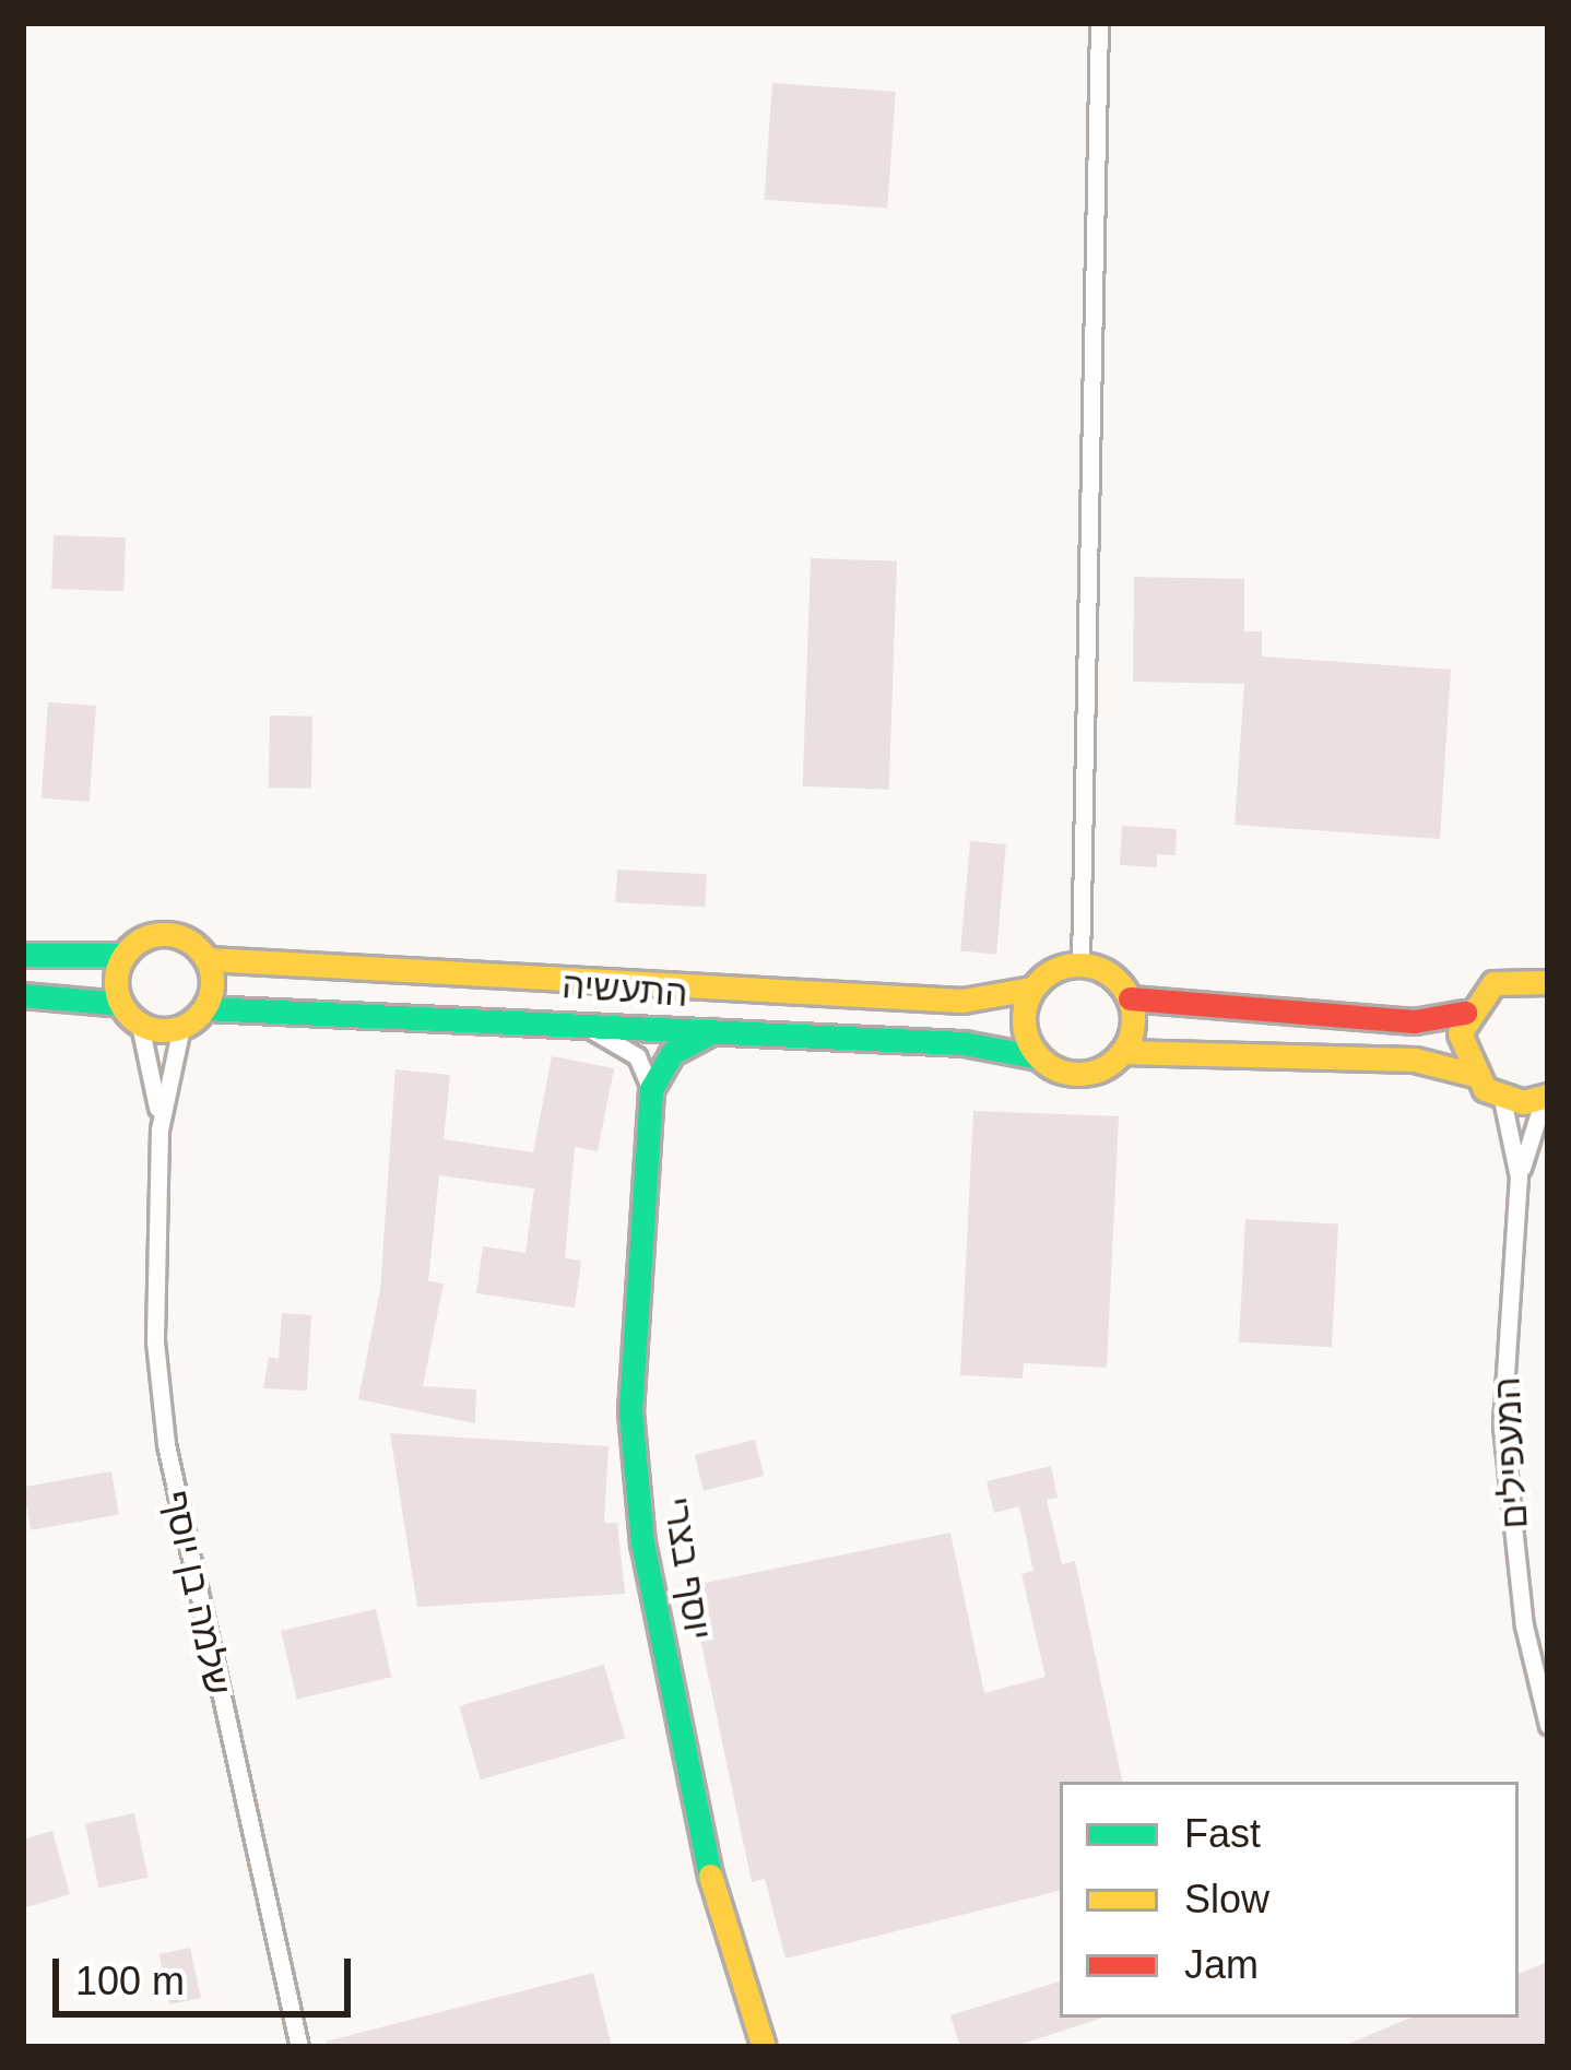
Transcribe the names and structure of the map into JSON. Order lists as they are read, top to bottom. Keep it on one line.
{"streets":{"street":["התעשיה","המעפילים","יוסף בצרי","שלמה בן יוסף"]},"crossings":[["התעשיה","שלמה בן יוסף"]],"legend":["Fast","Slow","Jam"],"scale_bar":"100 m"}
